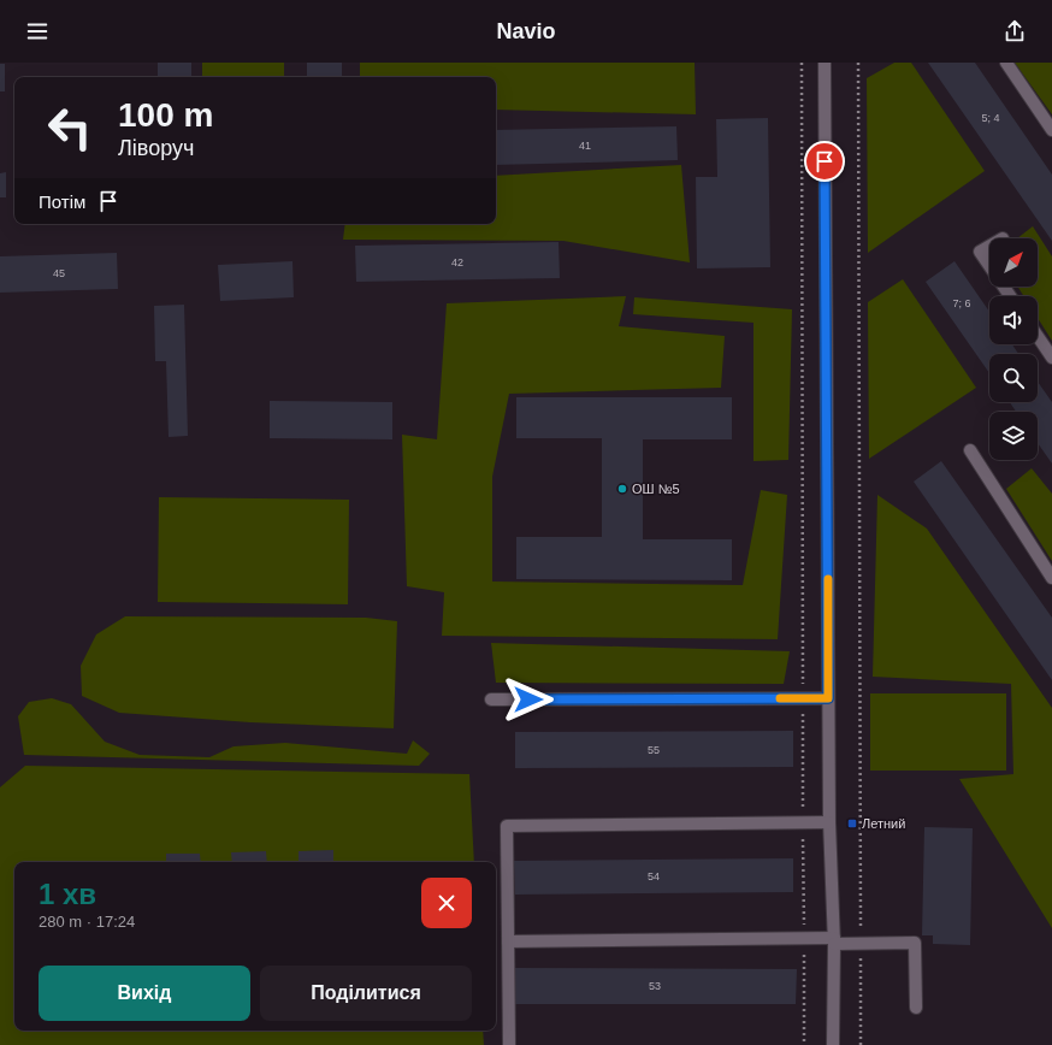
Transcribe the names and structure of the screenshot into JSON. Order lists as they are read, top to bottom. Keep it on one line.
{"places":{"other":["ОШ №5"],"transit":["Летний"]},"house_numbers":["5; 4","41","42","45","7; 6","55","54","53"],"north":"top right","page":{"header":"Navio","turn":["100 m","Ліворуч"],"then":"Потім","heading":["1 хв","280 m · 17:24"],"buttons":["Вихід","Поділитися"]}}
